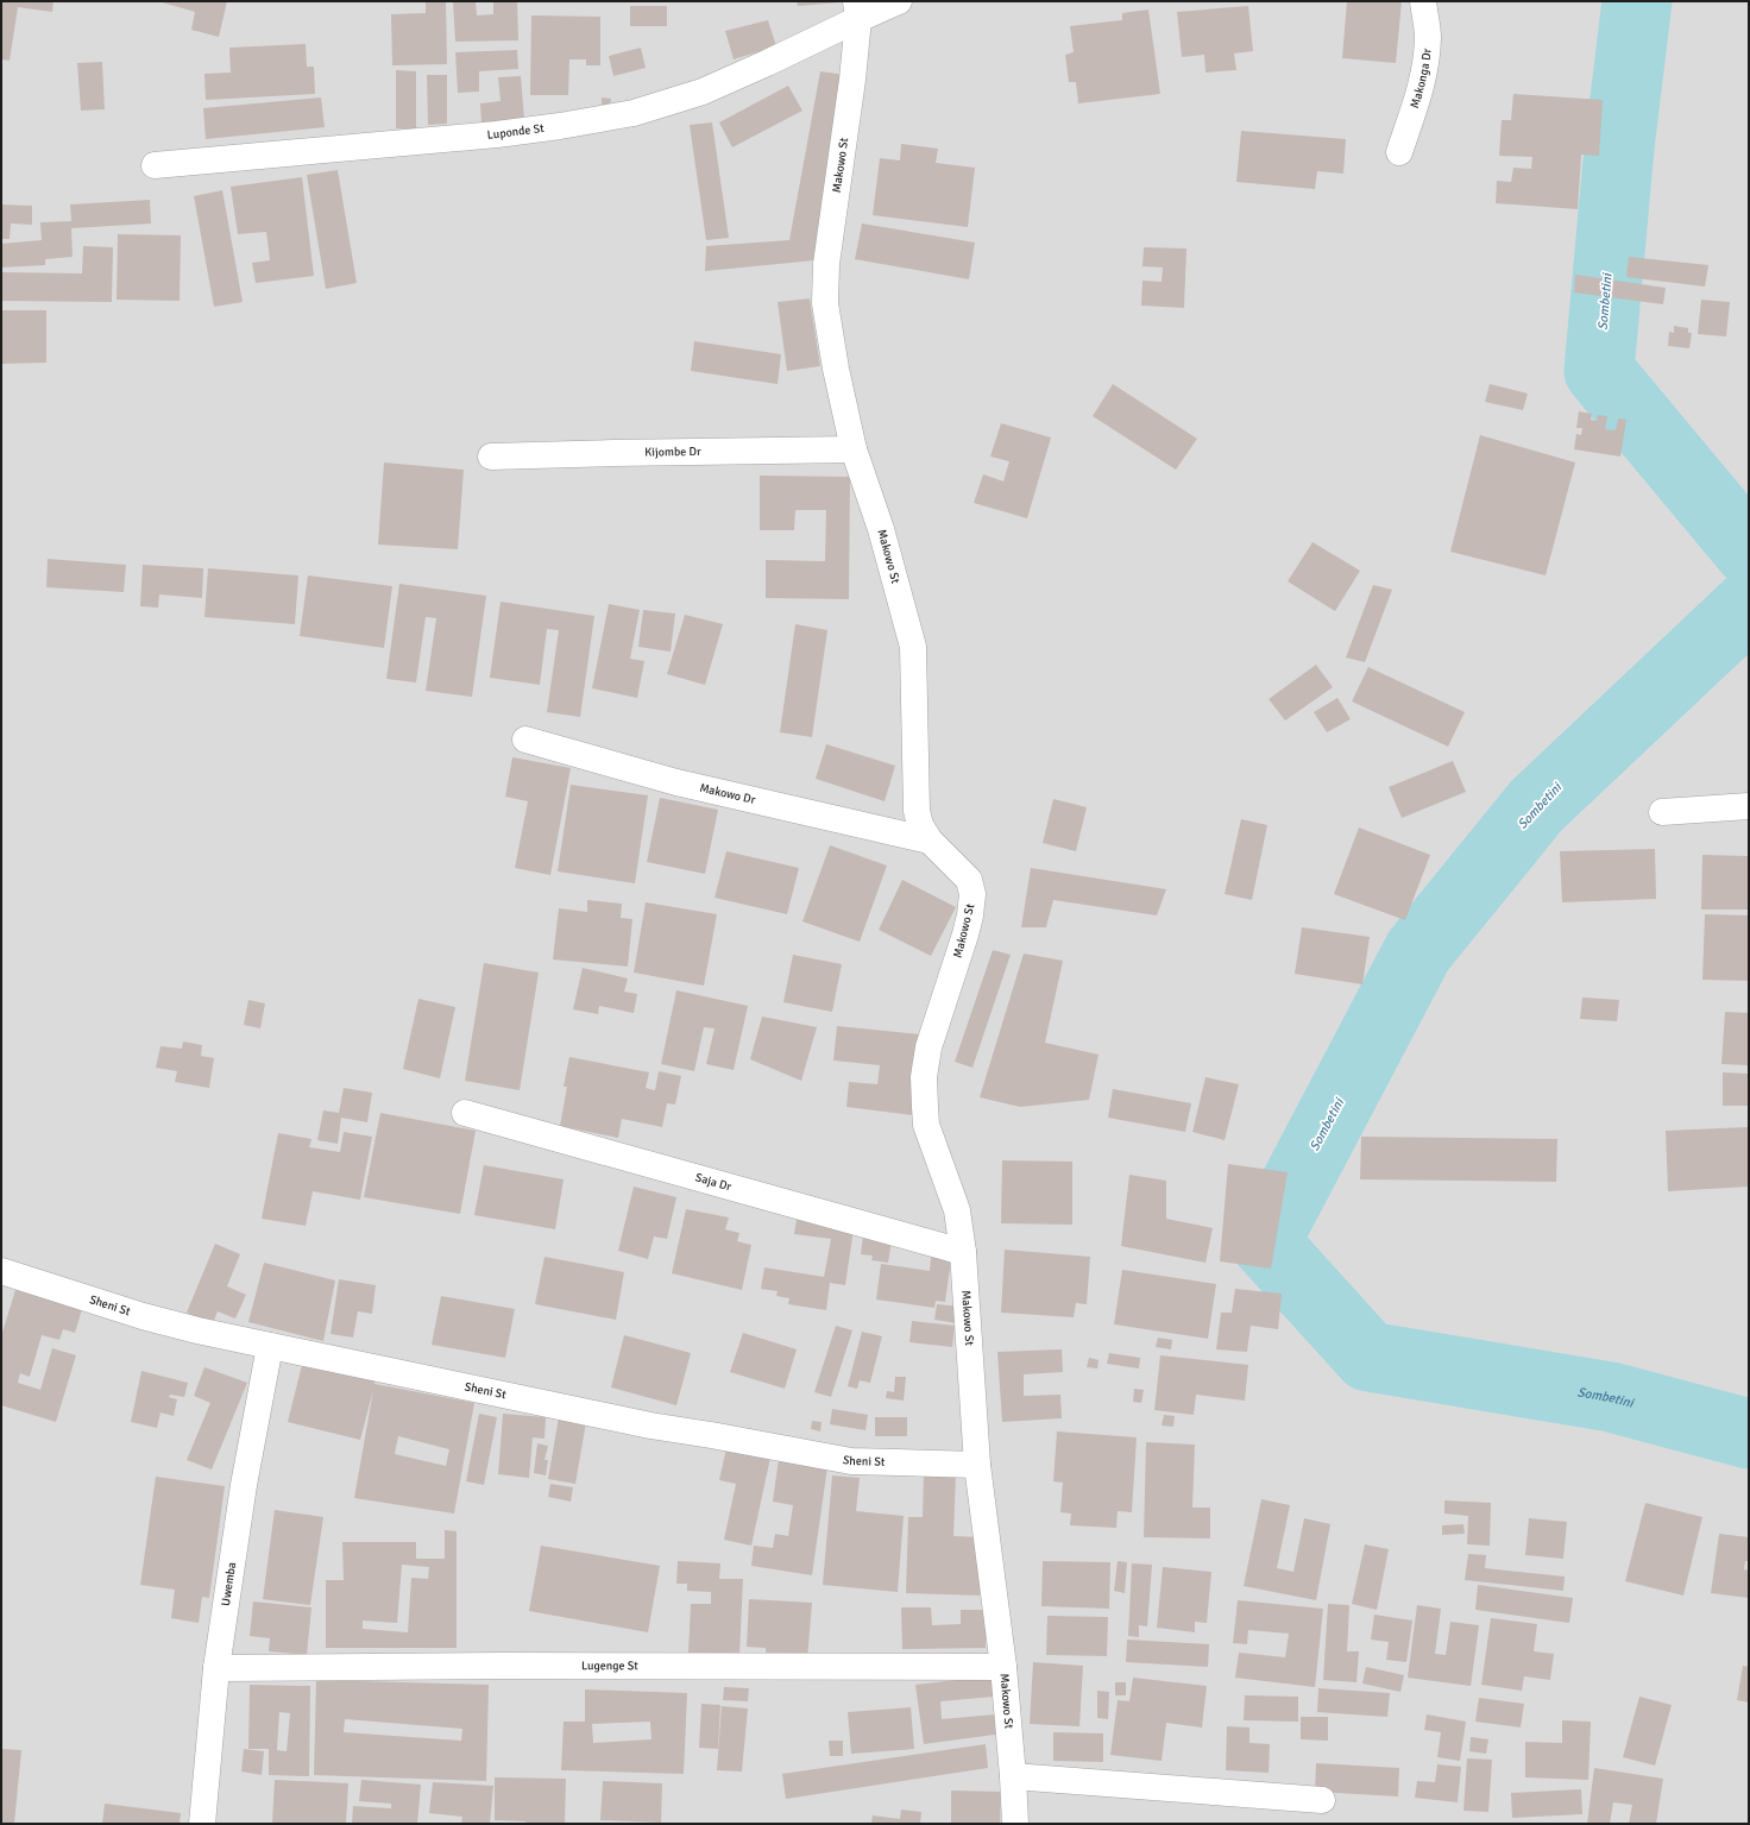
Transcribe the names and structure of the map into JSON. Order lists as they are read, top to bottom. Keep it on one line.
{"streets":{"street":["Makonga Dr","Luponde St","Makowo St","Kijombe Dr","Makowo Dr","Saja Dr","Sheni St","Uwemba","Lugenge St"]},"crossings":[["Luponde St","Makowo St"],["Makowo St","Kijombe Dr"],["Makowo St","Makowo Dr"],["Makowo St","Saja Dr"],["Makowo St","Sheni St"],["Makowo St","Lugenge St"],["Sheni St","Uwemba"],["Uwemba","Lugenge St"]],"water":["Sombetini"]}
